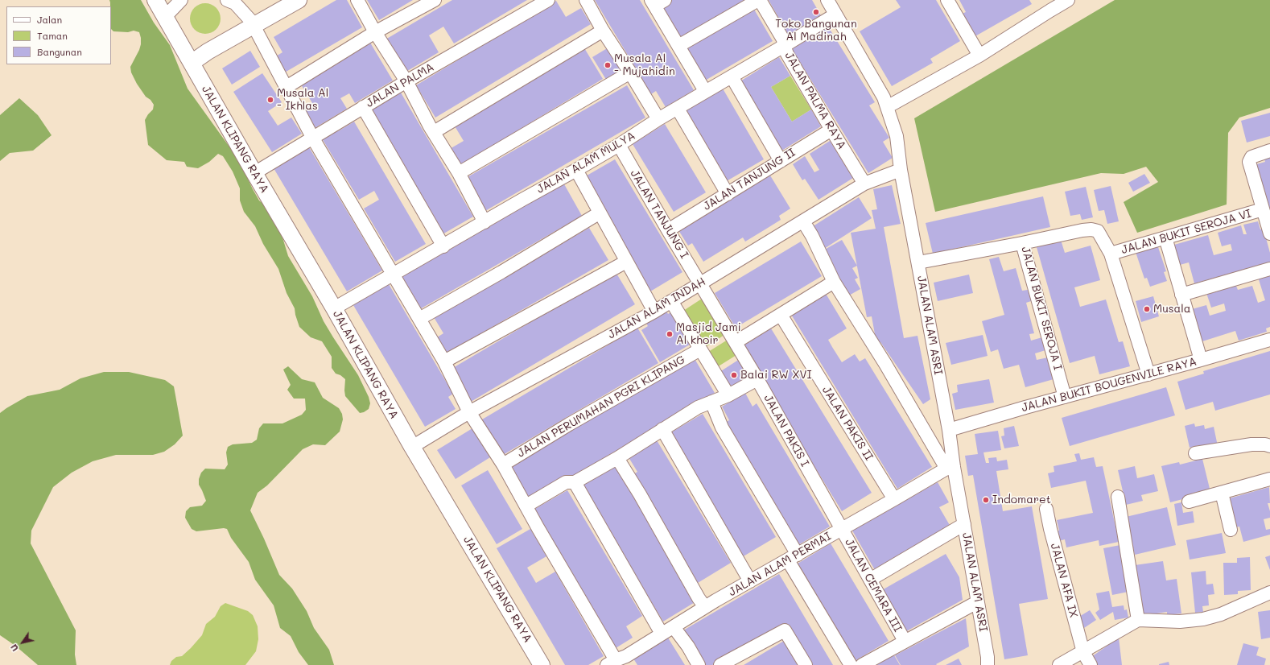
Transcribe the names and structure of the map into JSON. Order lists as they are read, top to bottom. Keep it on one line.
{"streets":{"main road":["JALAN KLIPANG RAYA"],"street":["JALAN PALMA","JALAN PALMA RAYA","JALAN ALAM MULYA","JALAN TANJUNG II","JALAN TANJUNG I","JALAN BUKIT SEROJA VI","JALAN ALAM INDAH","JALAN BUKIT SEROJA I","JALAN ALAM ASRI","JALAN BUKIT BOUGENVILE RAYA","JALAN PERUMAHAN PGRI KLIPANG","JALAN PAKIS II","JALAN PAKIS I","JALAN ALAM PERMAI","JALAN AFA IX","JALAN CEMARA III"]},"crossings":[["JALAN PALMA","JALAN KLIPANG RAYA"],["JALAN PALMA RAYA","JALAN ALAM MULYA"],["JALAN PALMA RAYA","JALAN TANJUNG II"],["JALAN PALMA RAYA","JALAN ALAM INDAH"],["JALAN KLIPANG RAYA","JALAN ALAM MULYA"],["JALAN KLIPANG RAYA","JALAN ALAM INDAH"],["JALAN ALAM MULYA","JALAN TANJUNG I"],["JALAN ALAM MULYA","JALAN ALAM ASRI"],["JALAN TANJUNG II","JALAN TANJUNG I"],["JALAN TANJUNG I","JALAN ALAM INDAH"],["JALAN TANJUNG I","JALAN PAKIS I"],["JALAN BUKIT SEROJA VI","JALAN BUKIT SEROJA I"],["JALAN ALAM INDAH","JALAN ALAM ASRI"],["JALAN ALAM INDAH","JALAN PAKIS I"],["JALAN BUKIT SEROJA I","JALAN BUKIT BOUGENVILE RAYA"],["JALAN ALAM ASRI","JALAN BUKIT BOUGENVILE RAYA"],["JALAN ALAM ASRI","JALAN ALAM PERMAI"],["JALAN PAKIS II","JALAN ALAM PERMAI"],["JALAN PAKIS I","JALAN ALAM PERMAI"],["JALAN PAKIS I","JALAN CEMARA III"],["JALAN ALAM PERMAI","JALAN CEMARA III"]],"places":["Toko Bangunan Al Madinah","Musala Al - Mujahidin","Musala Al - Ikhlas","Musala","Masjid Jami Al khoir","Balai RW XVI","Indomaret"],"legend":["Jalan","Taman","Bangunan"],"north":"bottom left"}
